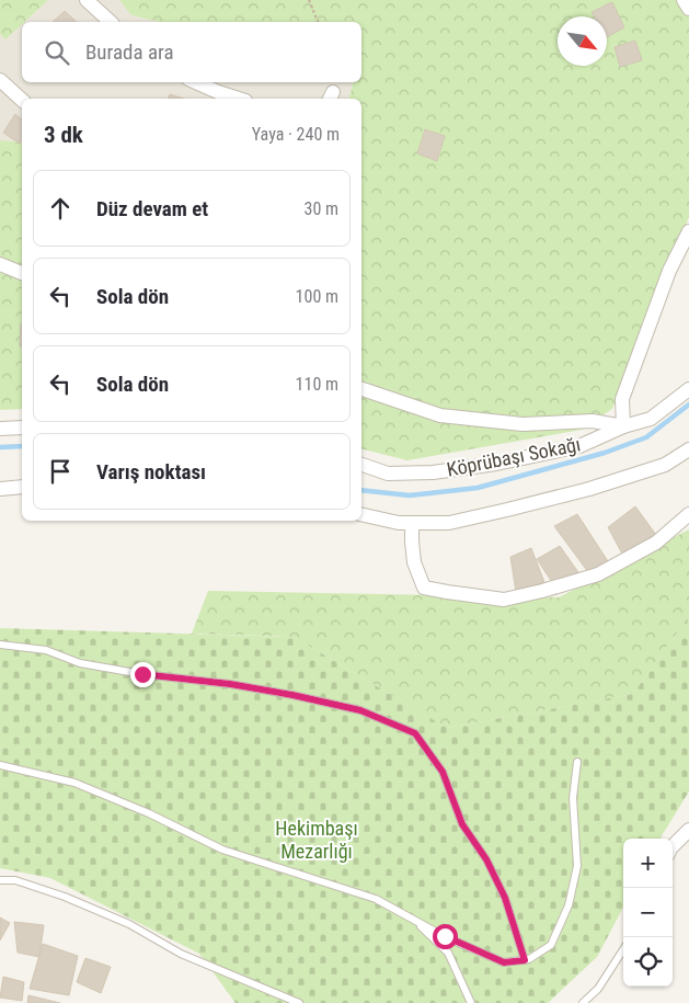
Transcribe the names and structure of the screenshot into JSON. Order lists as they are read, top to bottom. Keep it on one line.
{"streets":{"street":["Köprübaşı Sokağı"]},"parks":["Hekimbaşı Mezarlığı"],"north":"bottom right","page":{"search":"Burada ara","heading":["3 dk","Yaya · 240 m"],"list":[["Düz devam et","30 m"],["Sola dön","100 m"],["Sola dön","110 m"],"Varış noktası"],"map_buttons":["+","−"]}}
